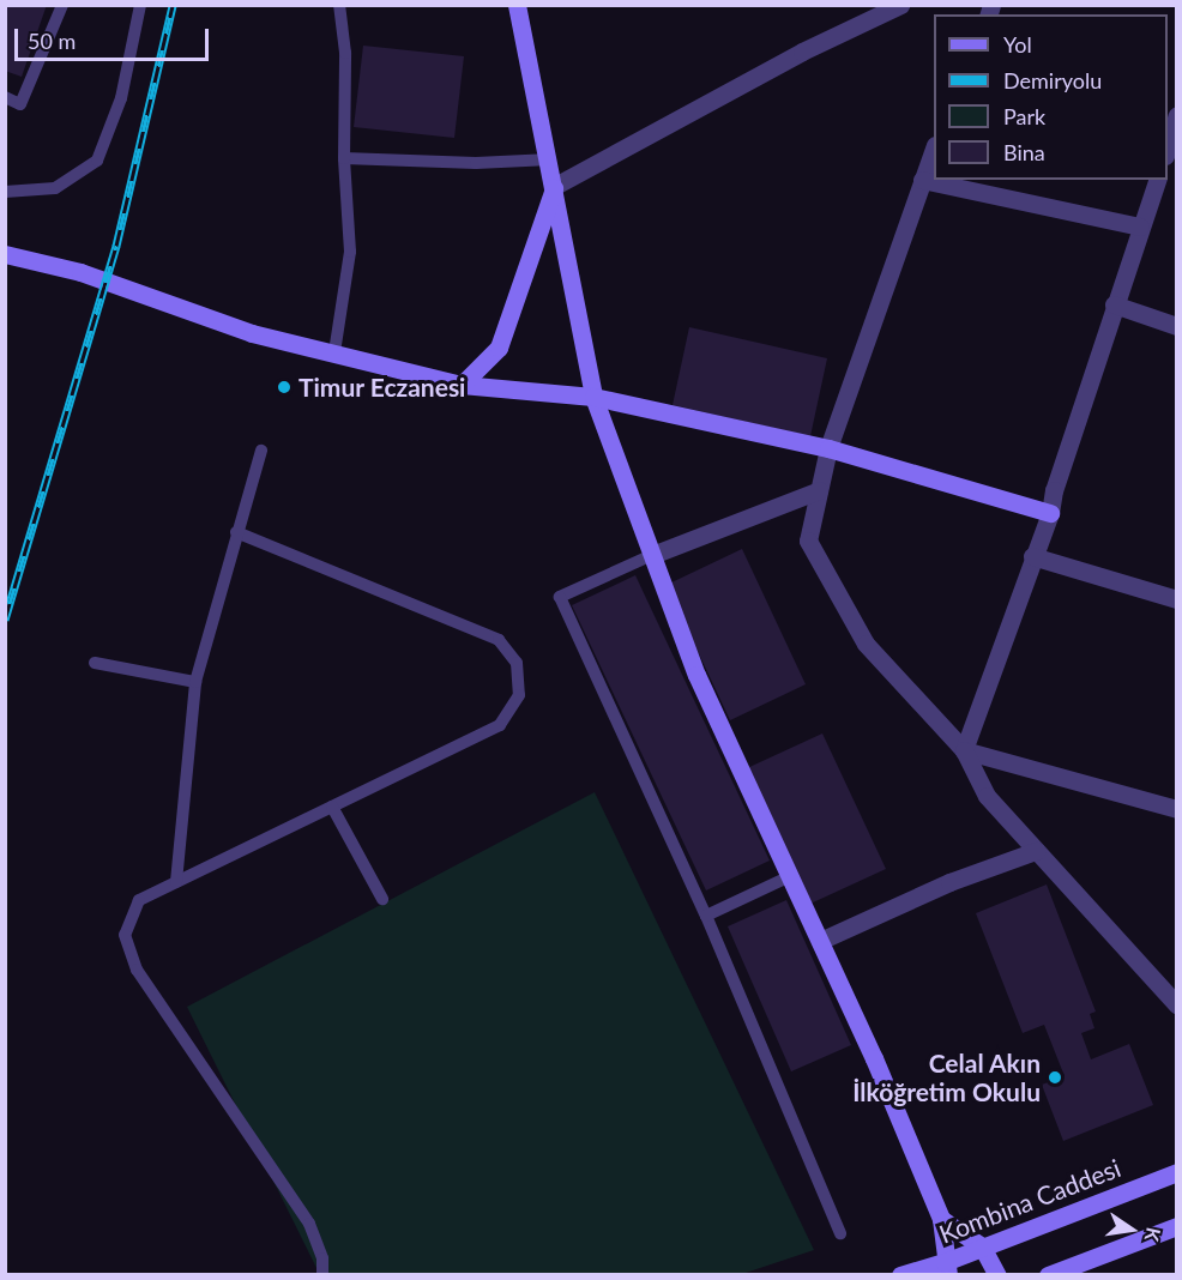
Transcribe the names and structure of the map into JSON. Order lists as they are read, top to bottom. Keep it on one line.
{"streets":{"main road":["Kombina Caddesi"]},"places":["Timur Eczanesi","Celal Akın İlköğretim Okulu"],"legend":["Yol","Demiryolu","Park","Bina"],"scale_bar":"50 m","north":"right"}
